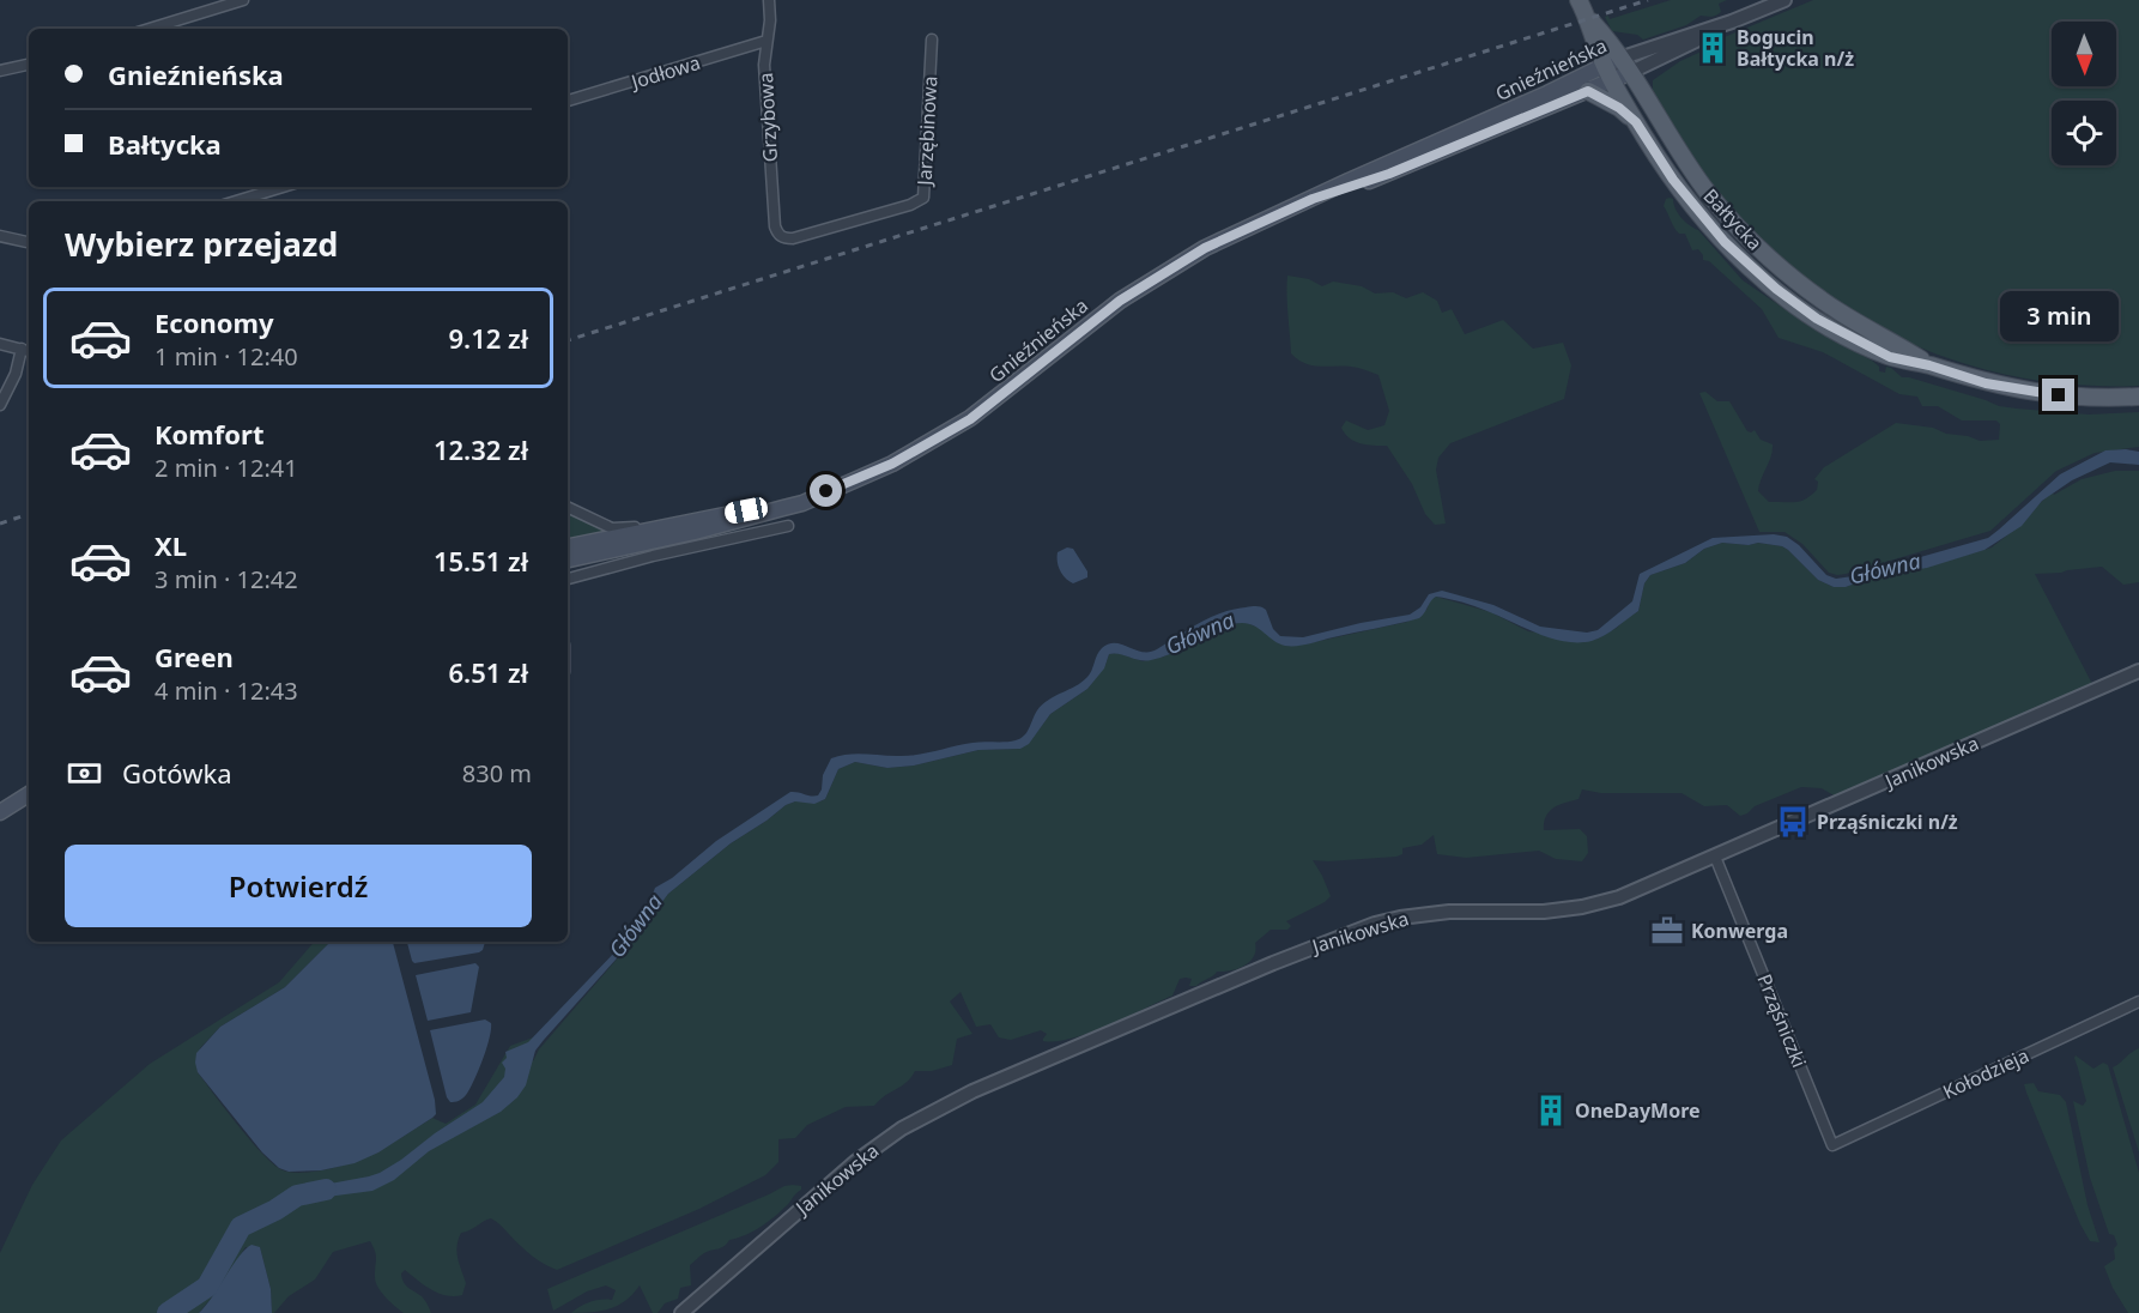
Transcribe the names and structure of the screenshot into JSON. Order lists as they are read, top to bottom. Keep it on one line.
{"streets":{"main road":["Gnieźnieńska","Bałtycka"],"street":["Jodłowa","Grzybowa","Jarzębinowa","Janikowska","Prząśniczki","Kołodzieja"]},"crossings":[["Gnieźnieńska","Bałtycka"],["Jodłowa","Grzybowa"],["Grzybowa","Jarzębinowa"],["Janikowska","Prząśniczki"],["Prząśniczki","Kołodzieja"]],"water":["Główna"],"places":{"building":["Bogucin Bałtycka n/ż","OneDayMore"],"bus stop":["Prząśniczki n/ż"],"office":["Konwerga"]},"north":"bottom","page":{"banner":["Gnieźnieńska","Bałtycka"],"heading":"Wybierz przejazd","list":[{"name":"Economy","note":"1 min · 12:40","value":"9.12 zł"},{"name":"Komfort","note":"2 min · 12:41","value":"12.32 zł"},{"name":"XL","note":"3 min · 12:42","value":"15.51 zł"},{"name":"Green","note":"4 min · 12:43","value":"6.51 zł"}],"bubble":"3 min","pay":["Gotówka","830 m"],"buttons":"Potwierdź"}}
